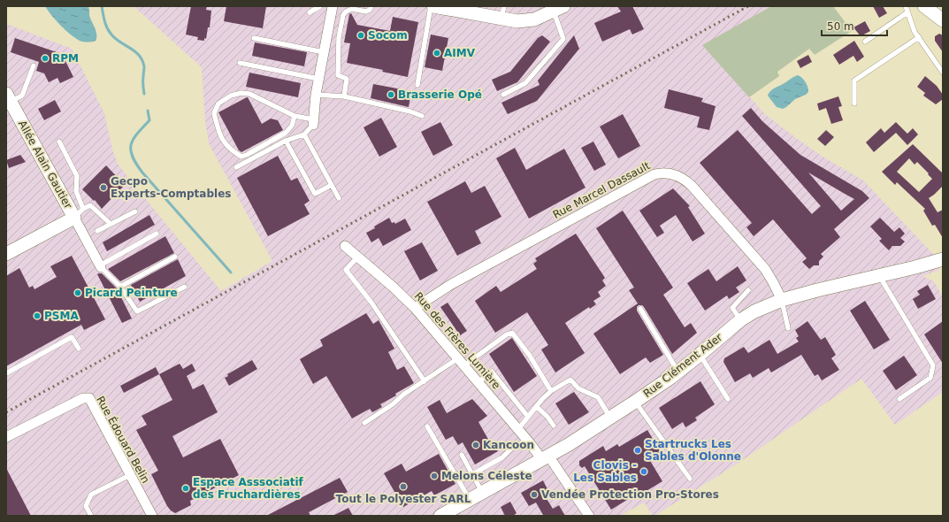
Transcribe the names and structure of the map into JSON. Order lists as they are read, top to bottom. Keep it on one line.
{"streets":{"street":["Allée Alain Gautier","Rue Marcel Dassault","Rue des Frères Lumière","Rue Clément Ader","Rue Édouard Belin"]},"crossings":[["Rue Marcel Dassault","Rue des Frères Lumière"],["Rue Marcel Dassault","Rue Clément Ader"],["Rue des Frères Lumière","Rue Clément Ader"]],"places":["Socom","AIMV","RPM","Brasserie Opé","Gecpo Experts-Comptables","Picard Peinture","PSMA","Kancoon","Startrucks Les Sables d'Olonne","Clovis - Les Sables","Melons Céleste","Tout le Polyester SARL","Espace Asssociatif des Fruchardières","Vendée Protection Pro-Stores"],"scale_bar":"50 m"}
